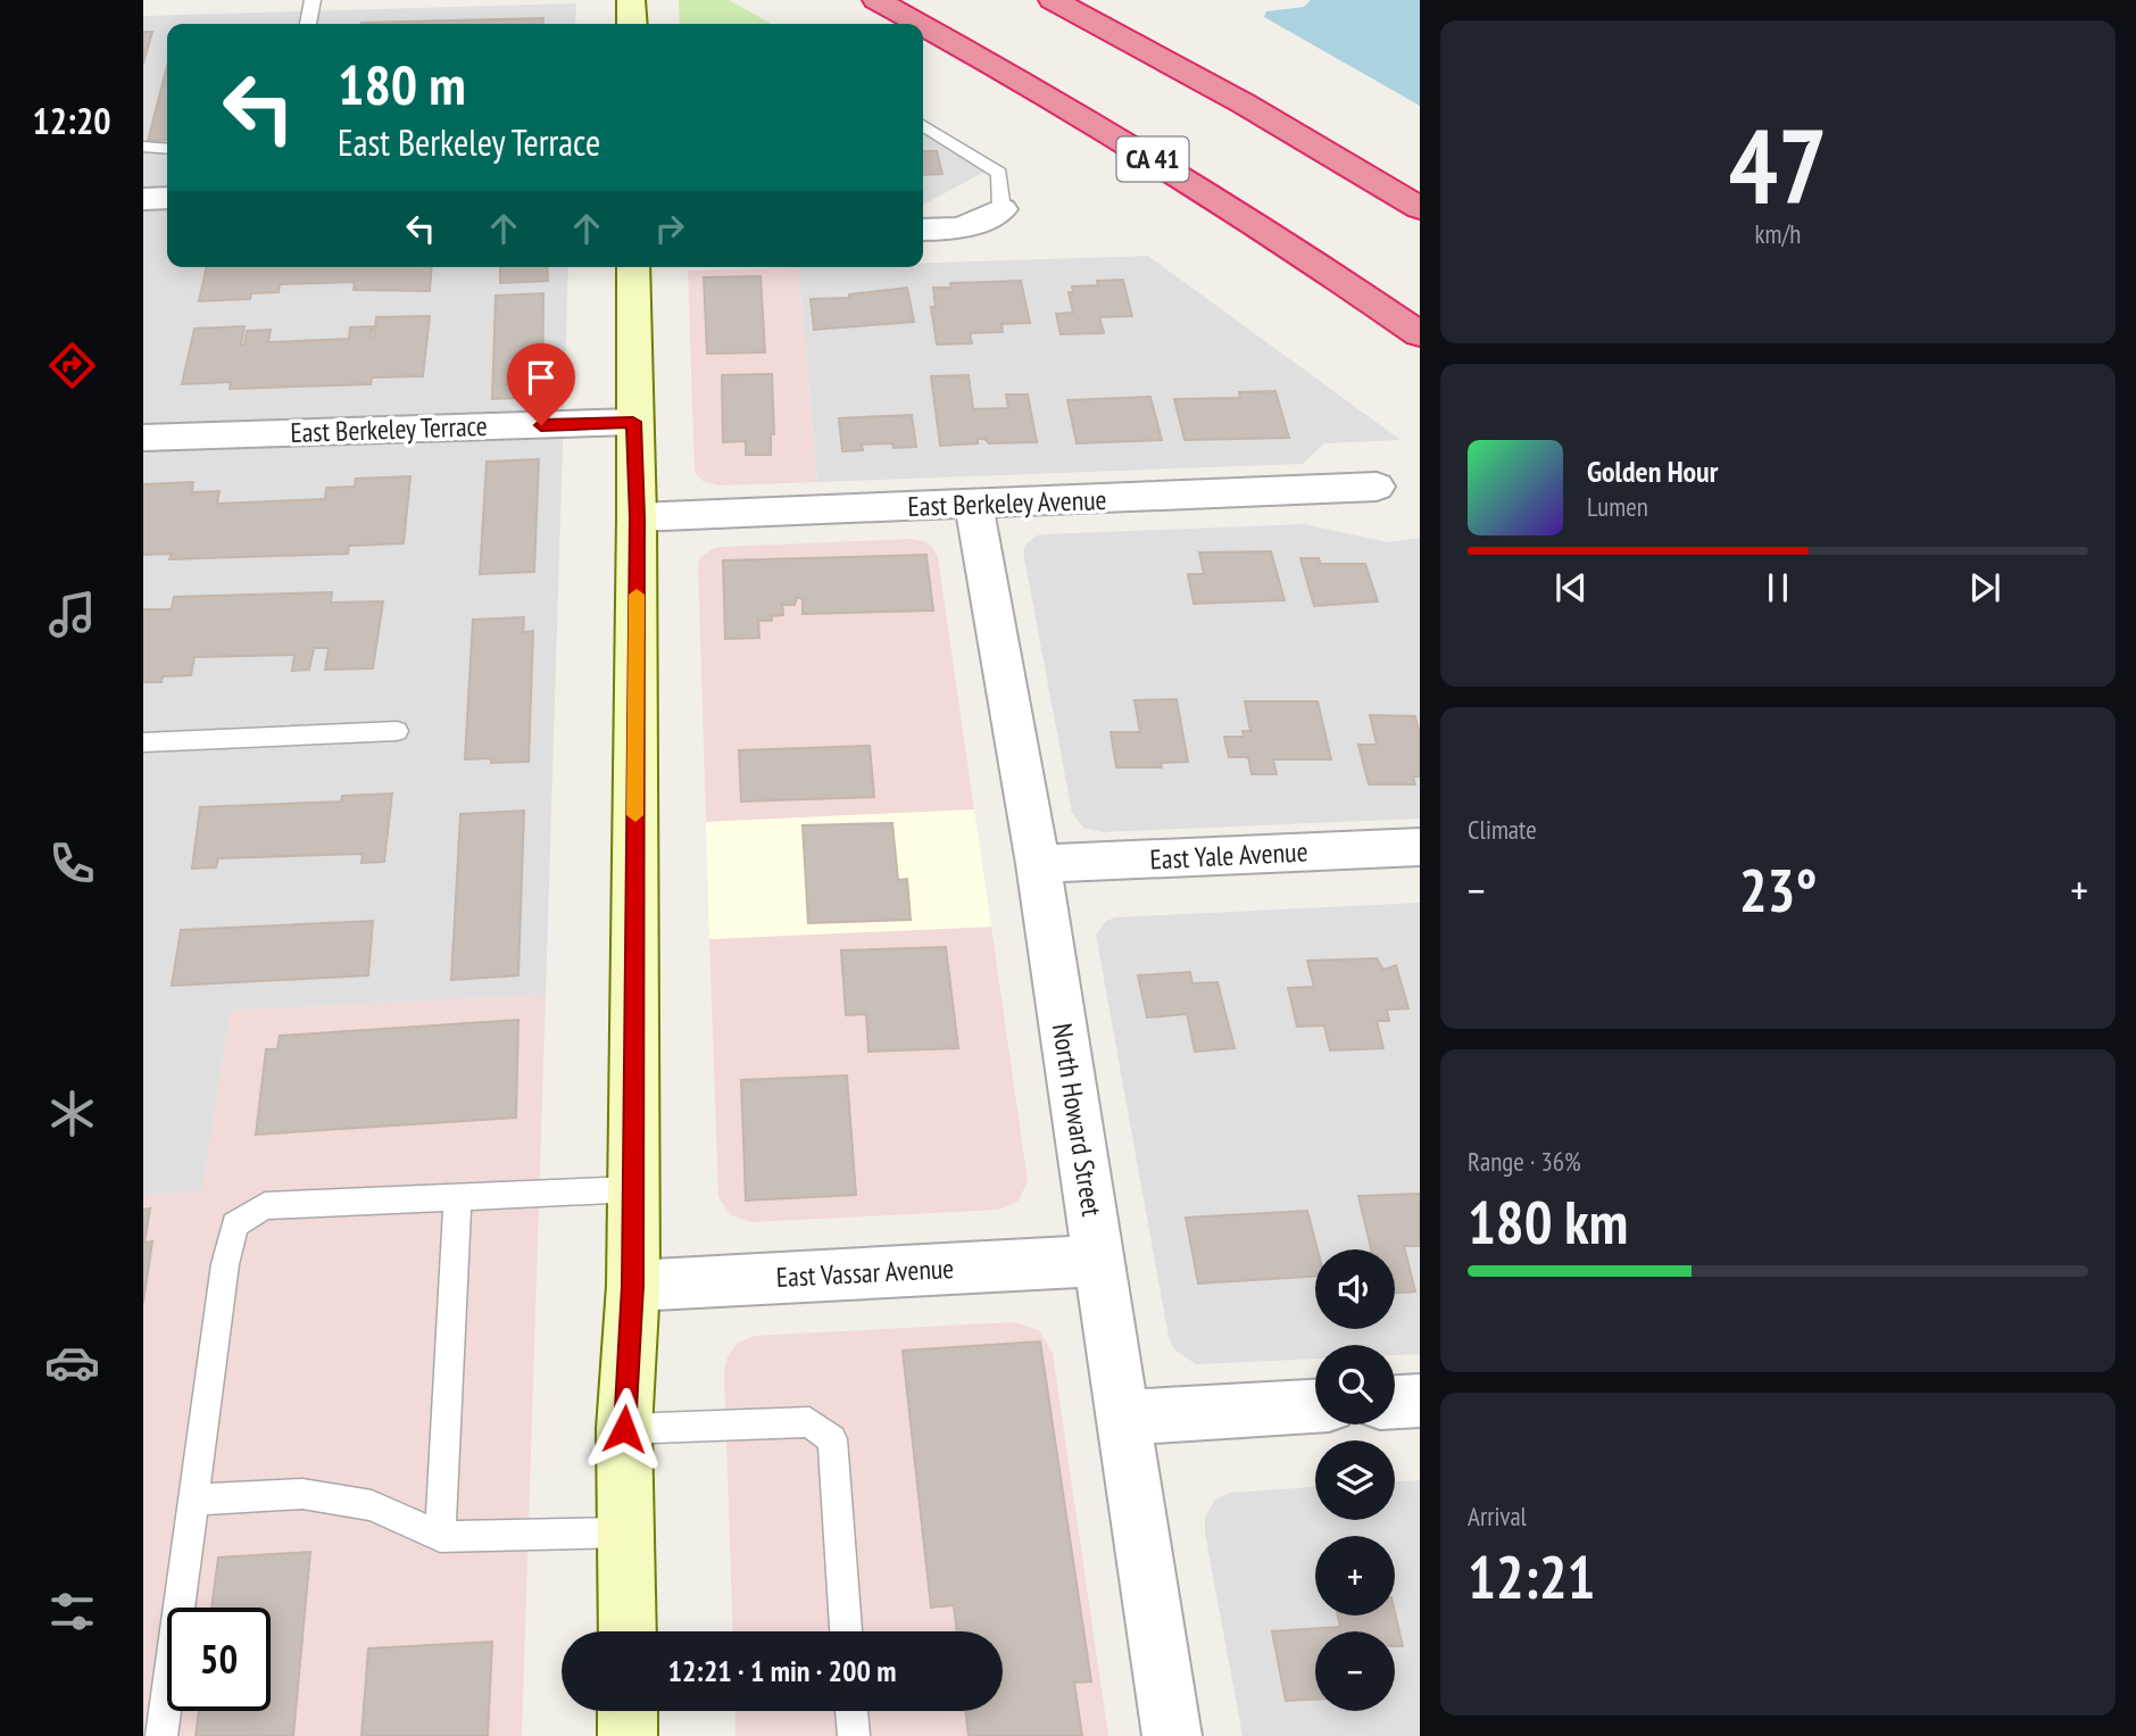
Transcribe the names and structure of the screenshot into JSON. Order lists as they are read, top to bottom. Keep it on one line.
{"streets":{"highway":["CA 41"],"street":["East Berkeley Terrace","East Berkeley Avenue","East Yale Avenue","North Howard Street","East Vassar Avenue"]},"crossings":[["East Berkeley Avenue","North Howard Street"],["East Yale Avenue","North Howard Street"],["North Howard Street","East Vassar Avenue"]],"page":{"tabs":"12:20","tile":[["47","km/h"],"Climate",["Range · 36%","180 km"],["Arrival","12:21"]],"turn":["180 m","East Berkeley Terrace"],"song":["Golden Hour","Lumen"],"heat":["−","23°","+"],"map_buttons":["+","−"],"limit":"50","trip":"12:21 · 1 min · 200 m"}}
